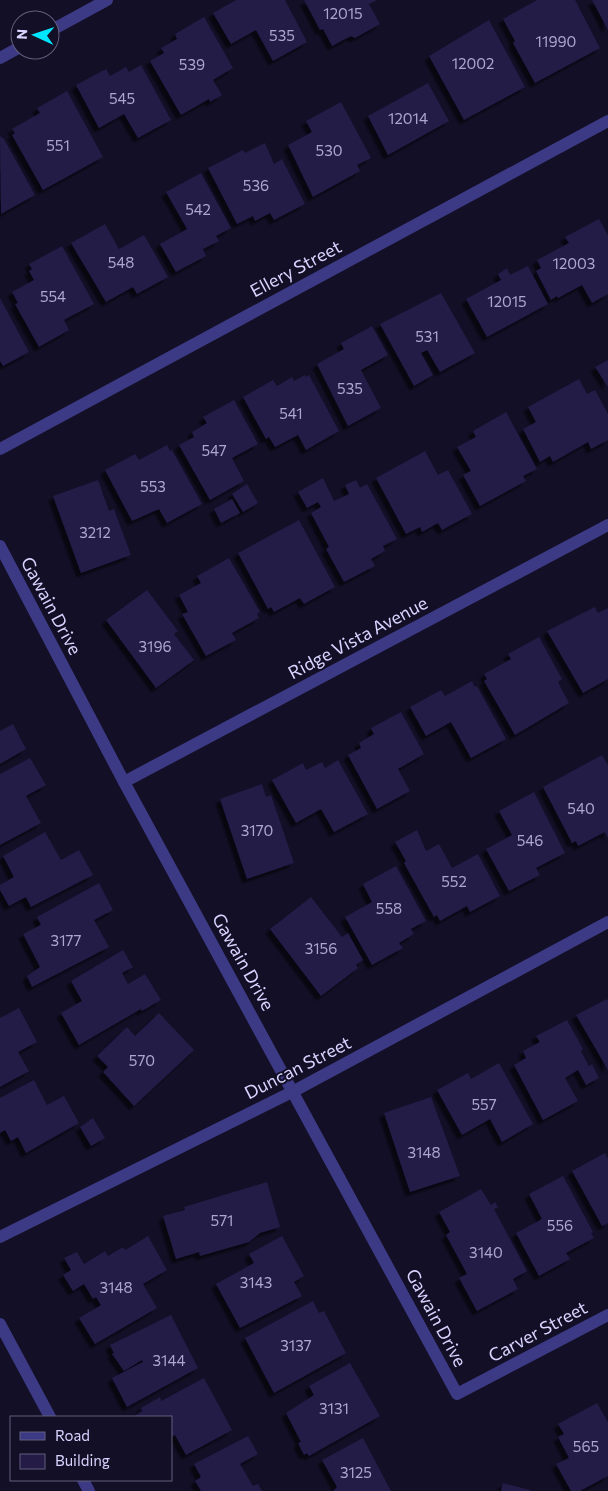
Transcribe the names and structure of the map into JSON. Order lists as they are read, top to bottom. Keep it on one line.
{"streets":{"street":["Ellery Street","Gawain Drive","Ridge Vista Avenue","Duncan Street","Carver Street"]},"crossings":[["Gawain Drive","Ridge Vista Avenue"],["Gawain Drive","Duncan Street"],["Gawain Drive","Carver Street"]],"house_numbers":["12015","535","11990","12002","539","545","12014","551","530","536","542","548","12003","554","12015","531","535","541","547","553","3212","3196","540","3170","546","552","558","3177","3156","570","557","3148","571","556","3140","3143","3148","3137","3144","3131","565","3125"],"legend":["Road","Building"],"north":"left"}
